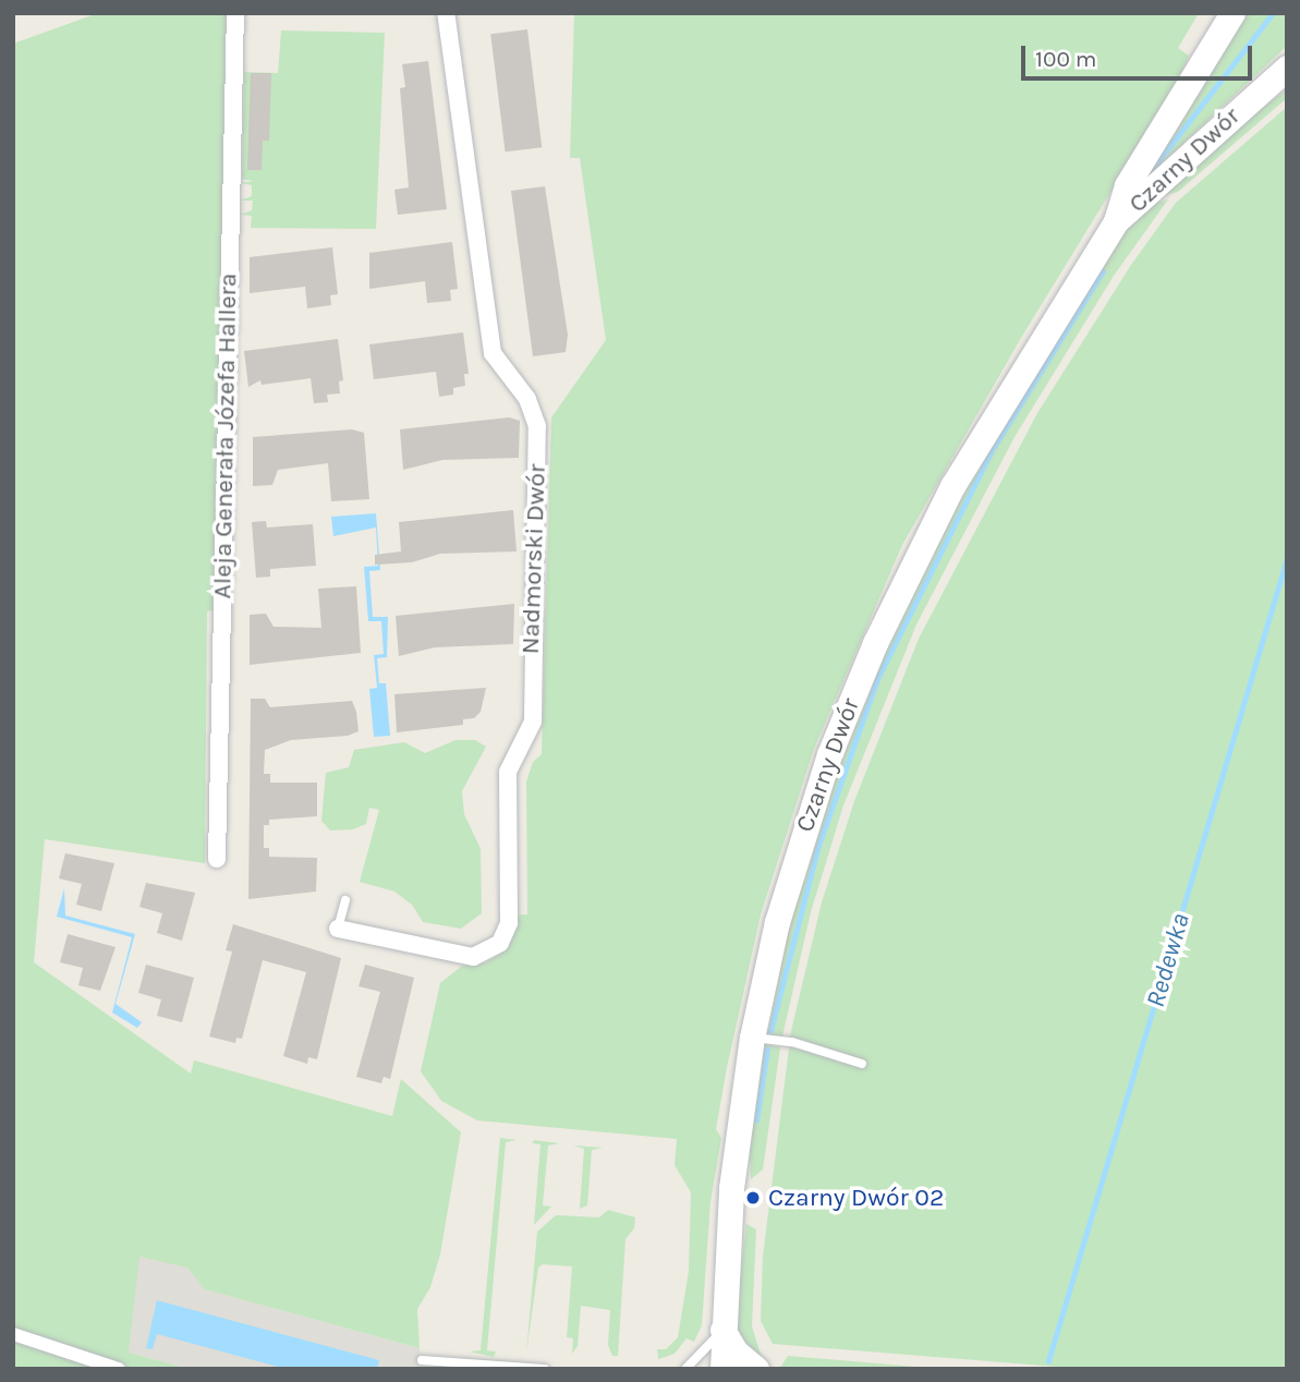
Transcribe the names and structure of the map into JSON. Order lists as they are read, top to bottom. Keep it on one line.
{"streets":{"main road":["Czarny Dwór"],"street":["Aleja Generała Józefa Hallera","Nadmorski Dwór"]},"water":["Redewka"],"places":["Czarny Dwór 02"],"scale_bar":"100 m"}
